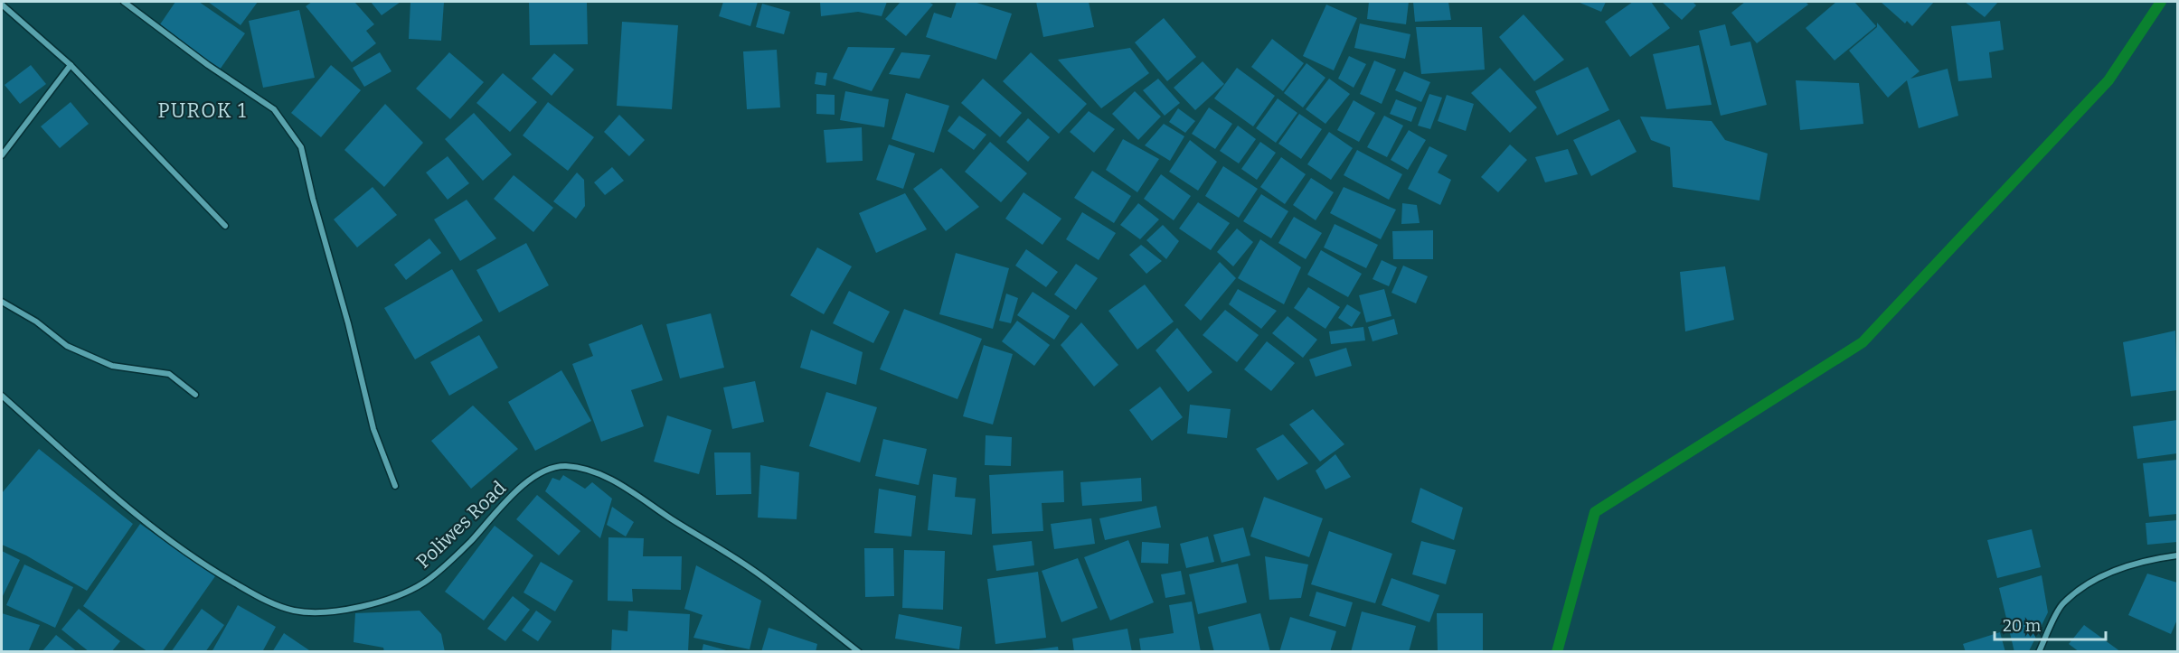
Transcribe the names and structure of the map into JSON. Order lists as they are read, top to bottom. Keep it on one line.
{"streets":{"street":["Poliwes Road"]},"districts":["PUROK 1"],"scale_bar":"20 m"}
